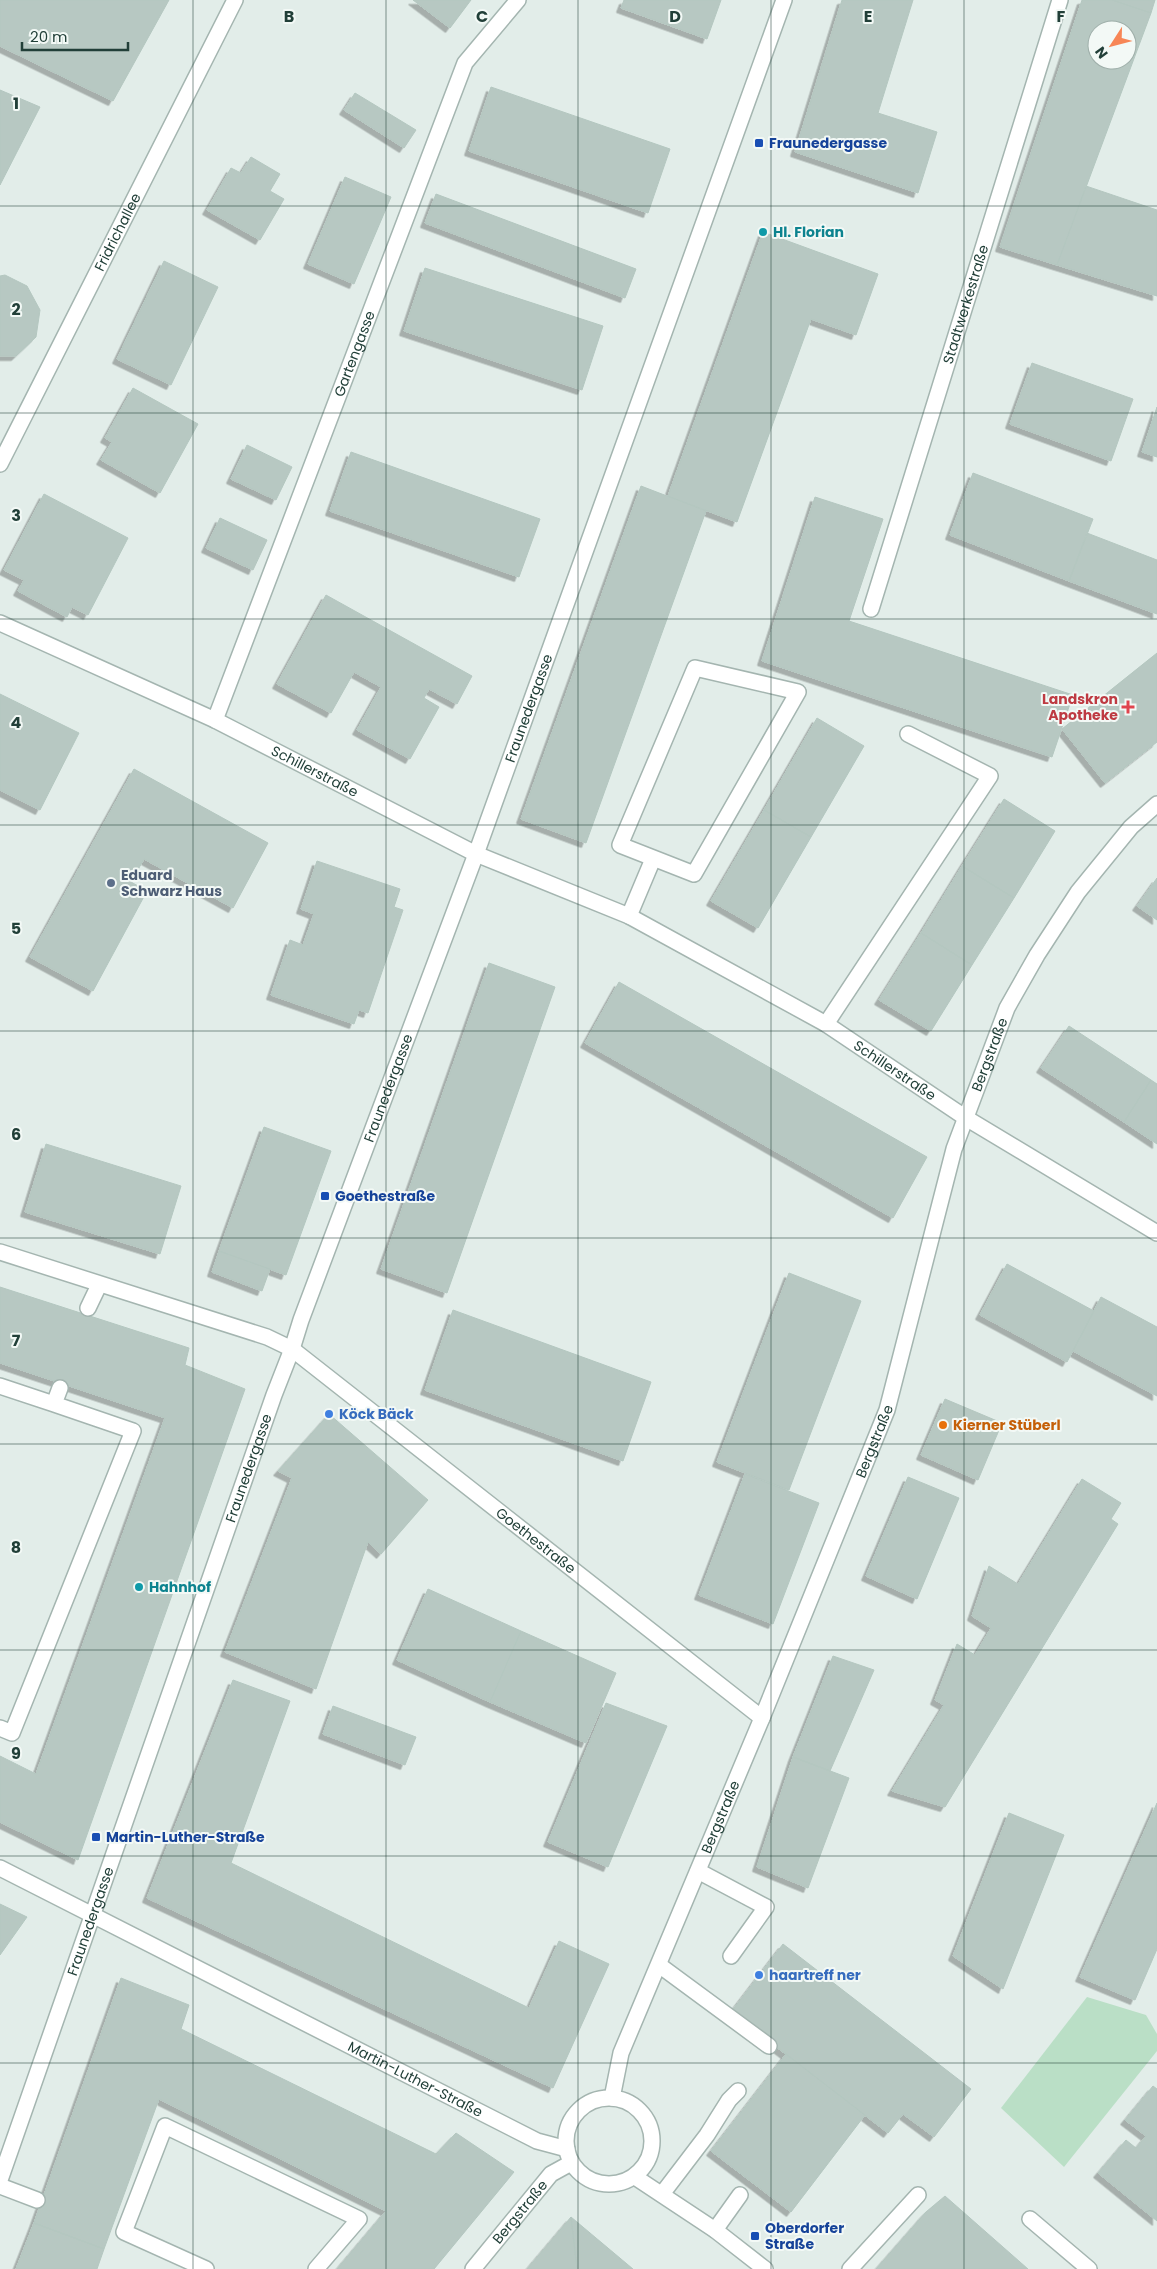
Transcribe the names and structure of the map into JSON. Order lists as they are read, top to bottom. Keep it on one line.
{"streets":{"street":["Fridrichallee","Stadtwerkestraße","Gartengasse","Fraunedergasse","Schillerstraße","Bergstraße","Goethestraße","Martin-Luther-Straße"]},"crossings":[["Gartengasse","Schillerstraße"],["Fraunedergasse","Schillerstraße"],["Fraunedergasse","Goethestraße"],["Fraunedergasse","Martin-Luther-Straße"],["Schillerstraße","Bergstraße"],["Bergstraße","Goethestraße"],["Bergstraße","Martin-Luther-Straße"]],"places":{"transit":["Fraunedergasse","Goethestraße","Martin-Luther-Straße","Oberdorfer Straße"],"other":["Hl. Florian","Eduard Schwarz Haus","Köck Bäck","Kierner Stüberl","Hahnhof","haartreff ner"],"health":["Landskron Apotheke"]},"scale_bar":"20 m","north":"bottom left","grid":{"columns":["B","C","D","E","F"],"rows":["1","2","3","4","5","6","7","8","9"]}}
